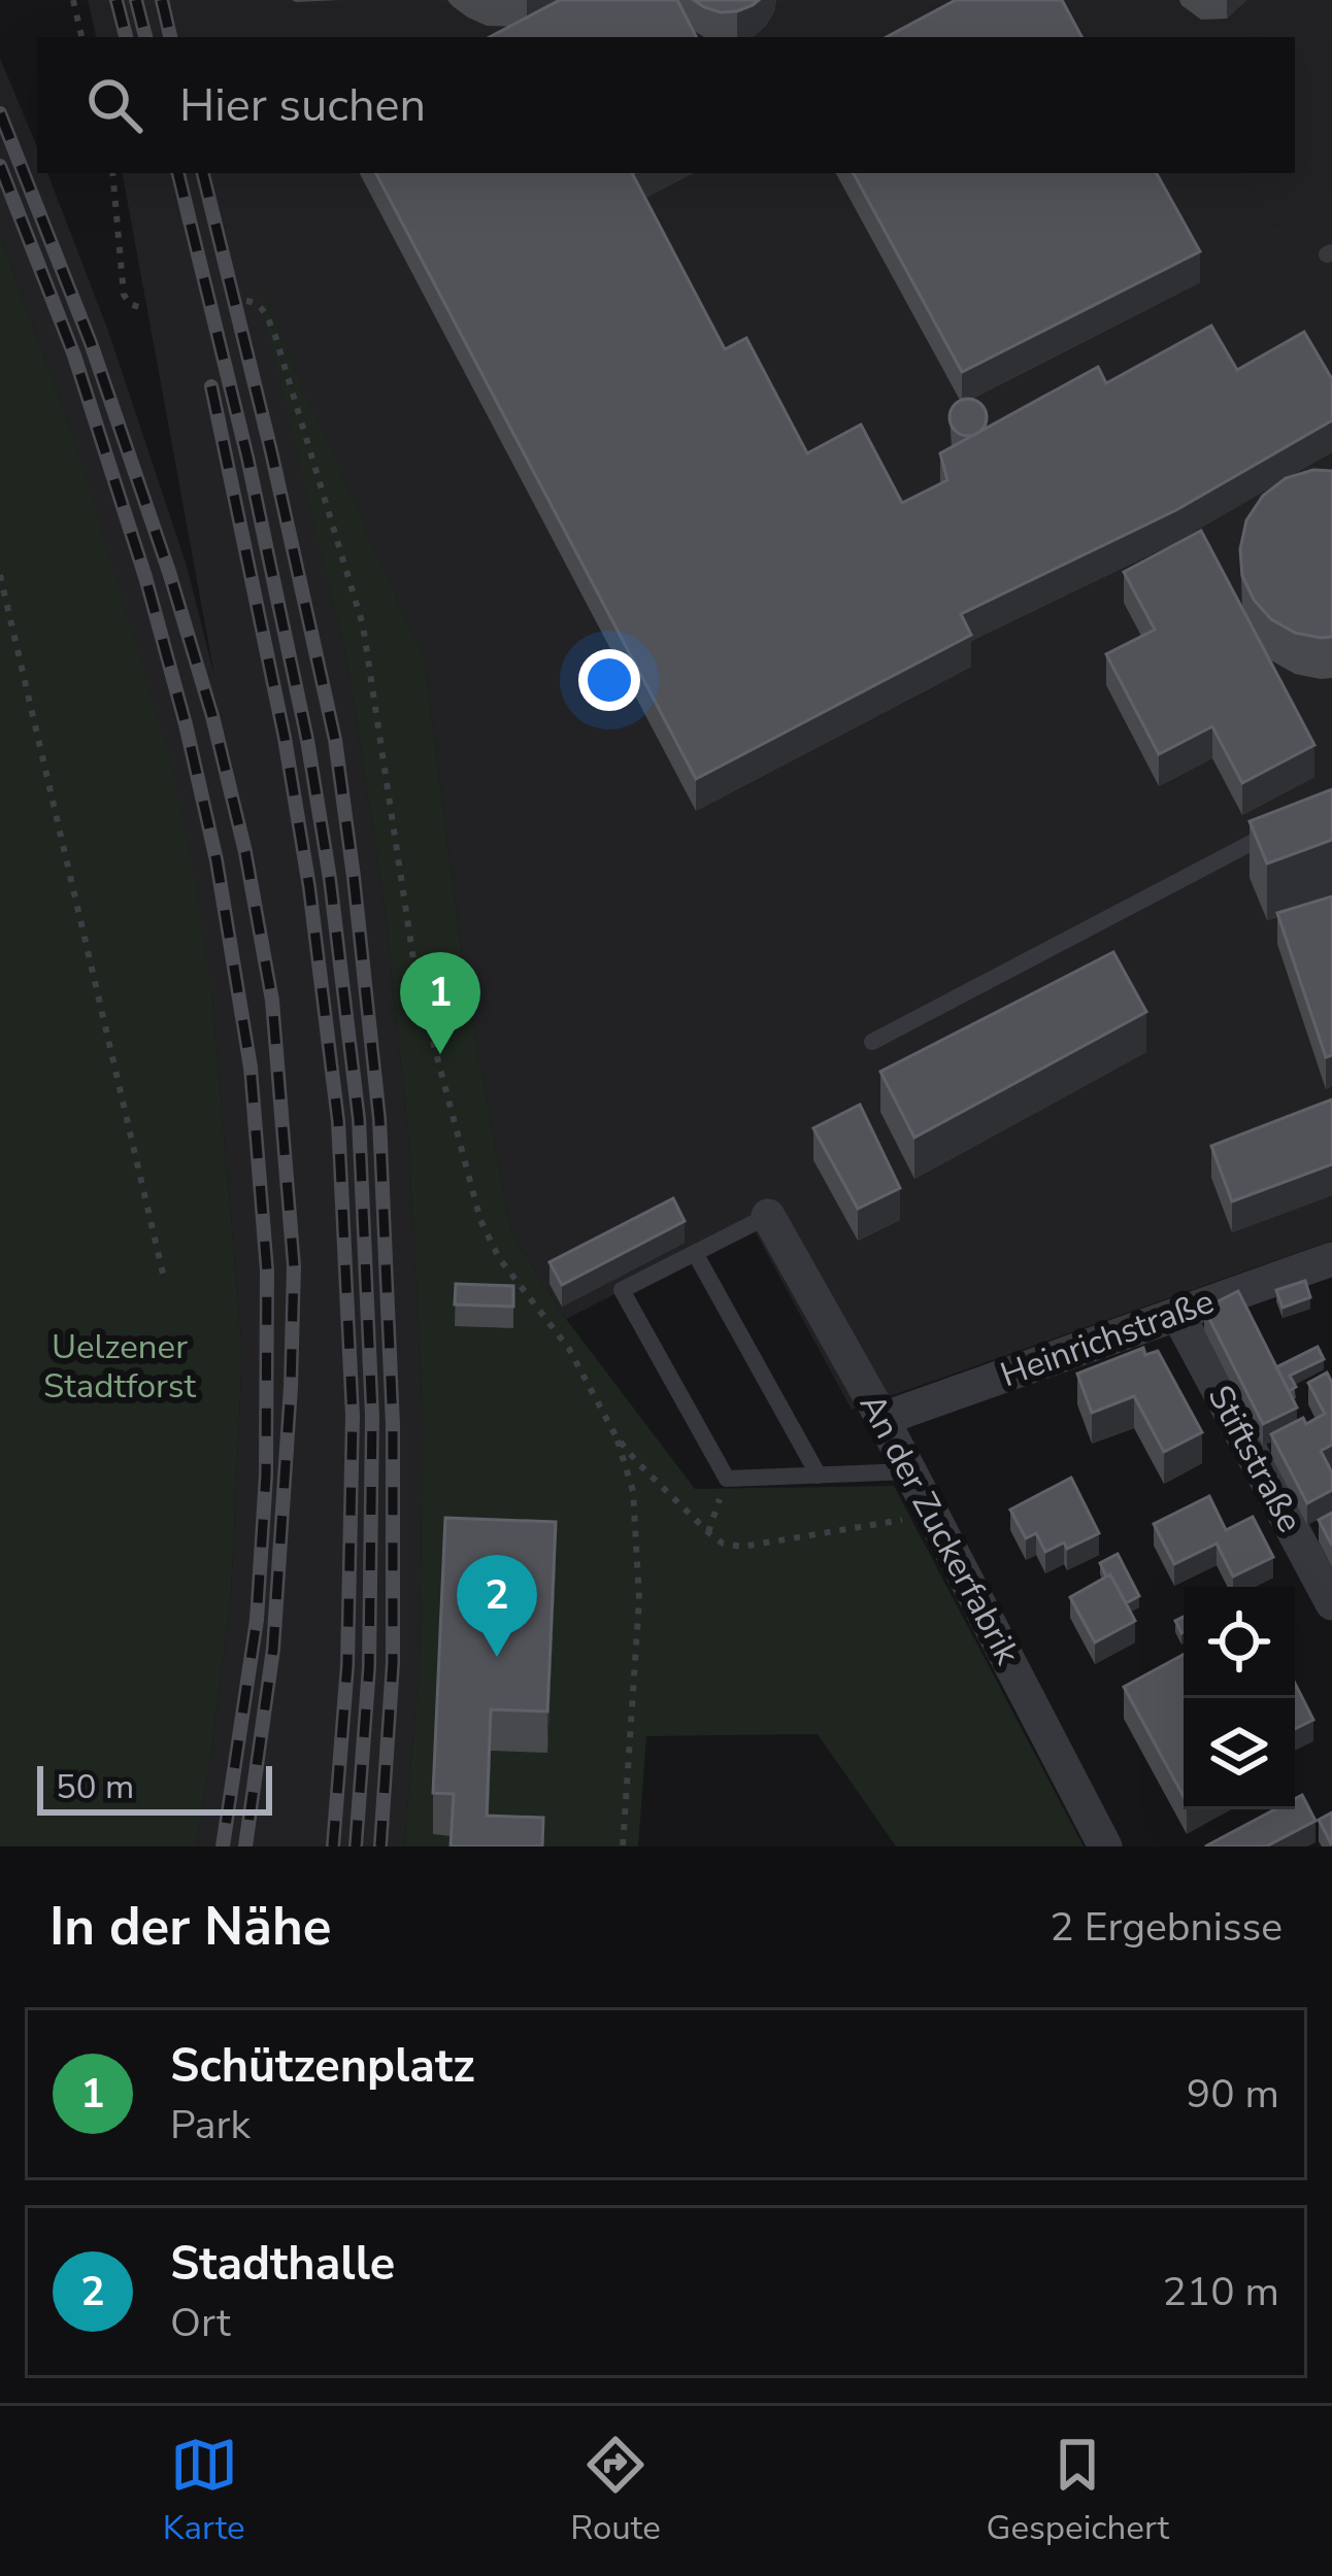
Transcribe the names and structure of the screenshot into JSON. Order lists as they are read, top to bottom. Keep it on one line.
{"streets":{"street":["Heinrichstraße","Stiftstraße","An der Zuckerfabrik"]},"crossings":[["Heinrichstraße","Stiftstraße"],["Heinrichstraße","An der Zuckerfabrik"]],"parks":["Uelzener Stadtforst"],"scale_bar":"50 m","page":{"search":"Hier suchen","pins":["1","2"],"scale":"50 m","heading":["In der Nähe","2 Ergebnisse"],"list":[{"mark":"1","name":"Schützenplatz","note":"Park","value":"90 m"},{"mark":"2","name":"Stadthalle","note":"Ort","value":"210 m"}],"nav":["Karte","Route","Gespeichert"]}}
